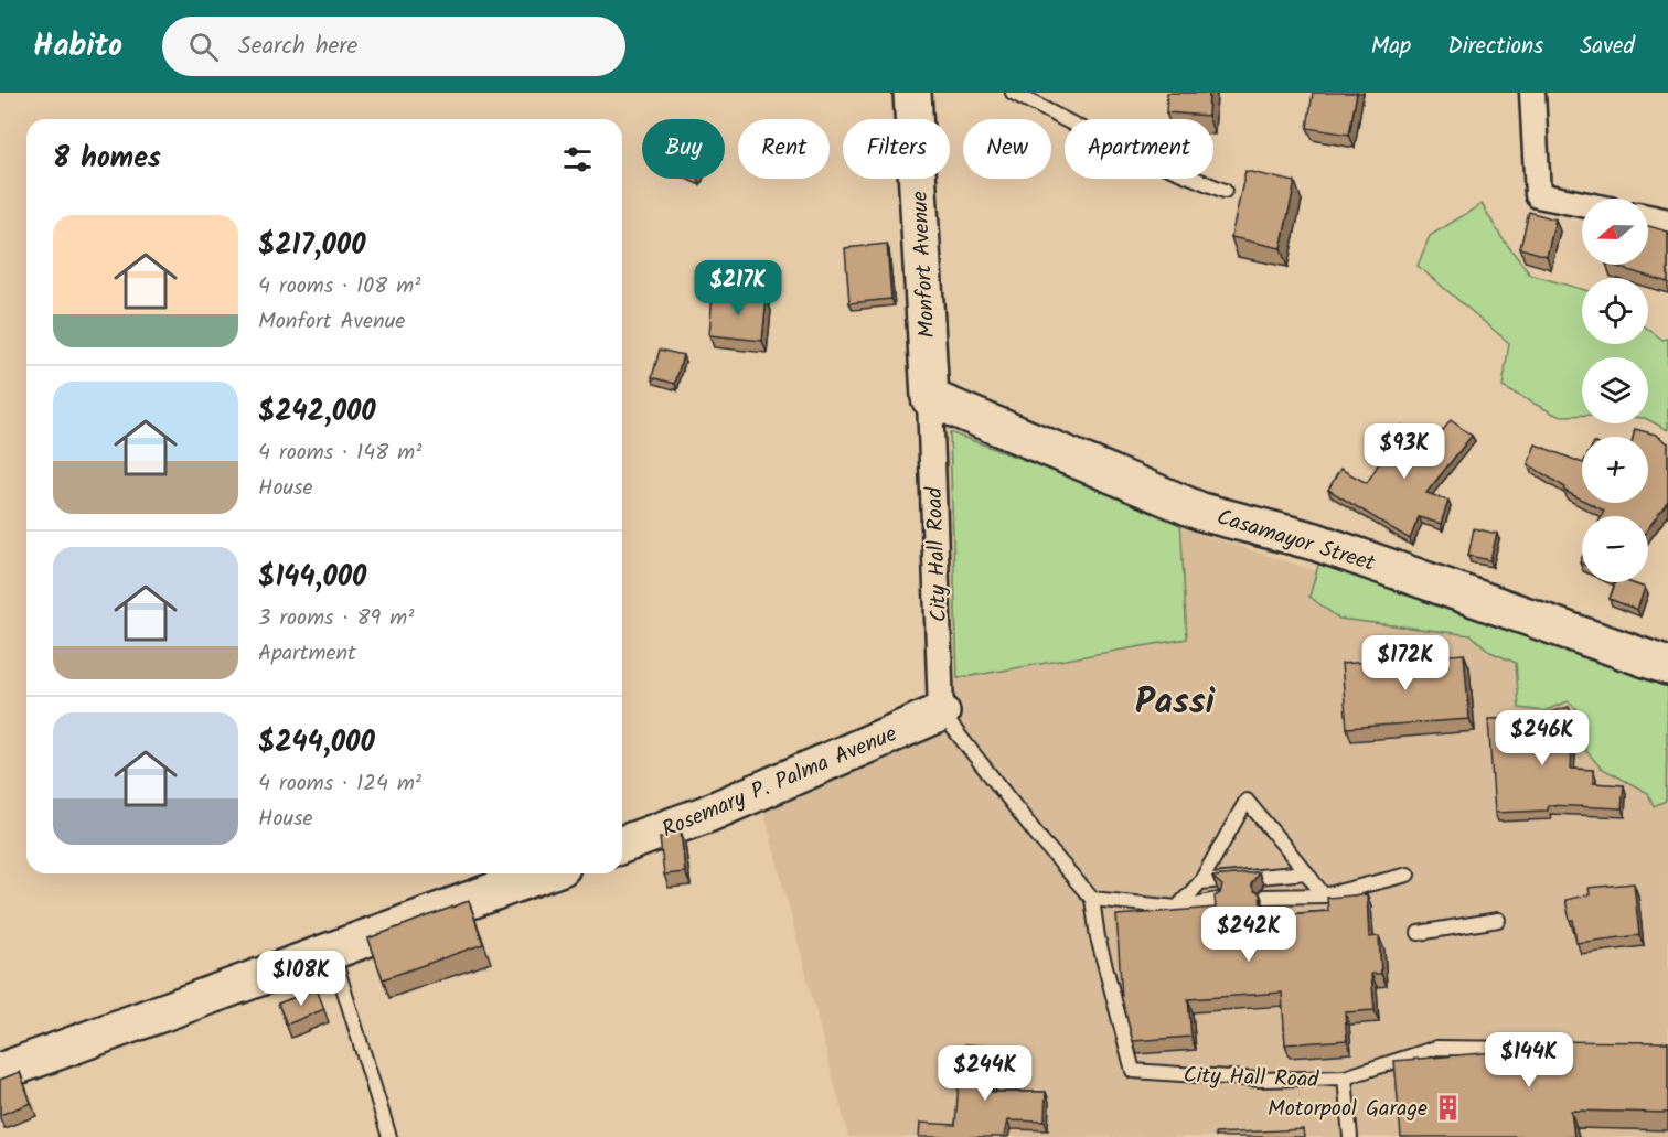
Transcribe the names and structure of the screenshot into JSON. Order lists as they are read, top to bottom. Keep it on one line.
{"streets":{"street":["Monfort Avenue","Casamayor Street","City Hall Road","Rosemary P. Palma Avenue"]},"crossings":[["Monfort Avenue","Casamayor Street"],["Monfort Avenue","City Hall Road"],["Casamayor Street","City Hall Road"],["City Hall Road","Rosemary P. Palma Avenue"]],"districts":["Passi"],"places":{"building":["Motorpool Garage"]},"north":"left","page":{"header":"Habito","search":"Search here","nav":["Map","Directions","Saved"],"chip":["Buy","Rent","Filters","New","Apartment"],"heading":"8 homes","map_buttons":["+","−"],"list":[{"name":"$217,000","note":"4 rooms · 108 m² · Monfort Avenue"},{"name":"$242,000","note":"4 rooms · 148 m² · House"},{"name":"$144,000","note":"3 rooms · 89 m² · Apartment"},{"name":"$244,000","note":"4 rooms · 124 m² · House"}],"price":["$217K","$93K","$172K","$246K","$242K","$108K","$144K","$244K"]}}
